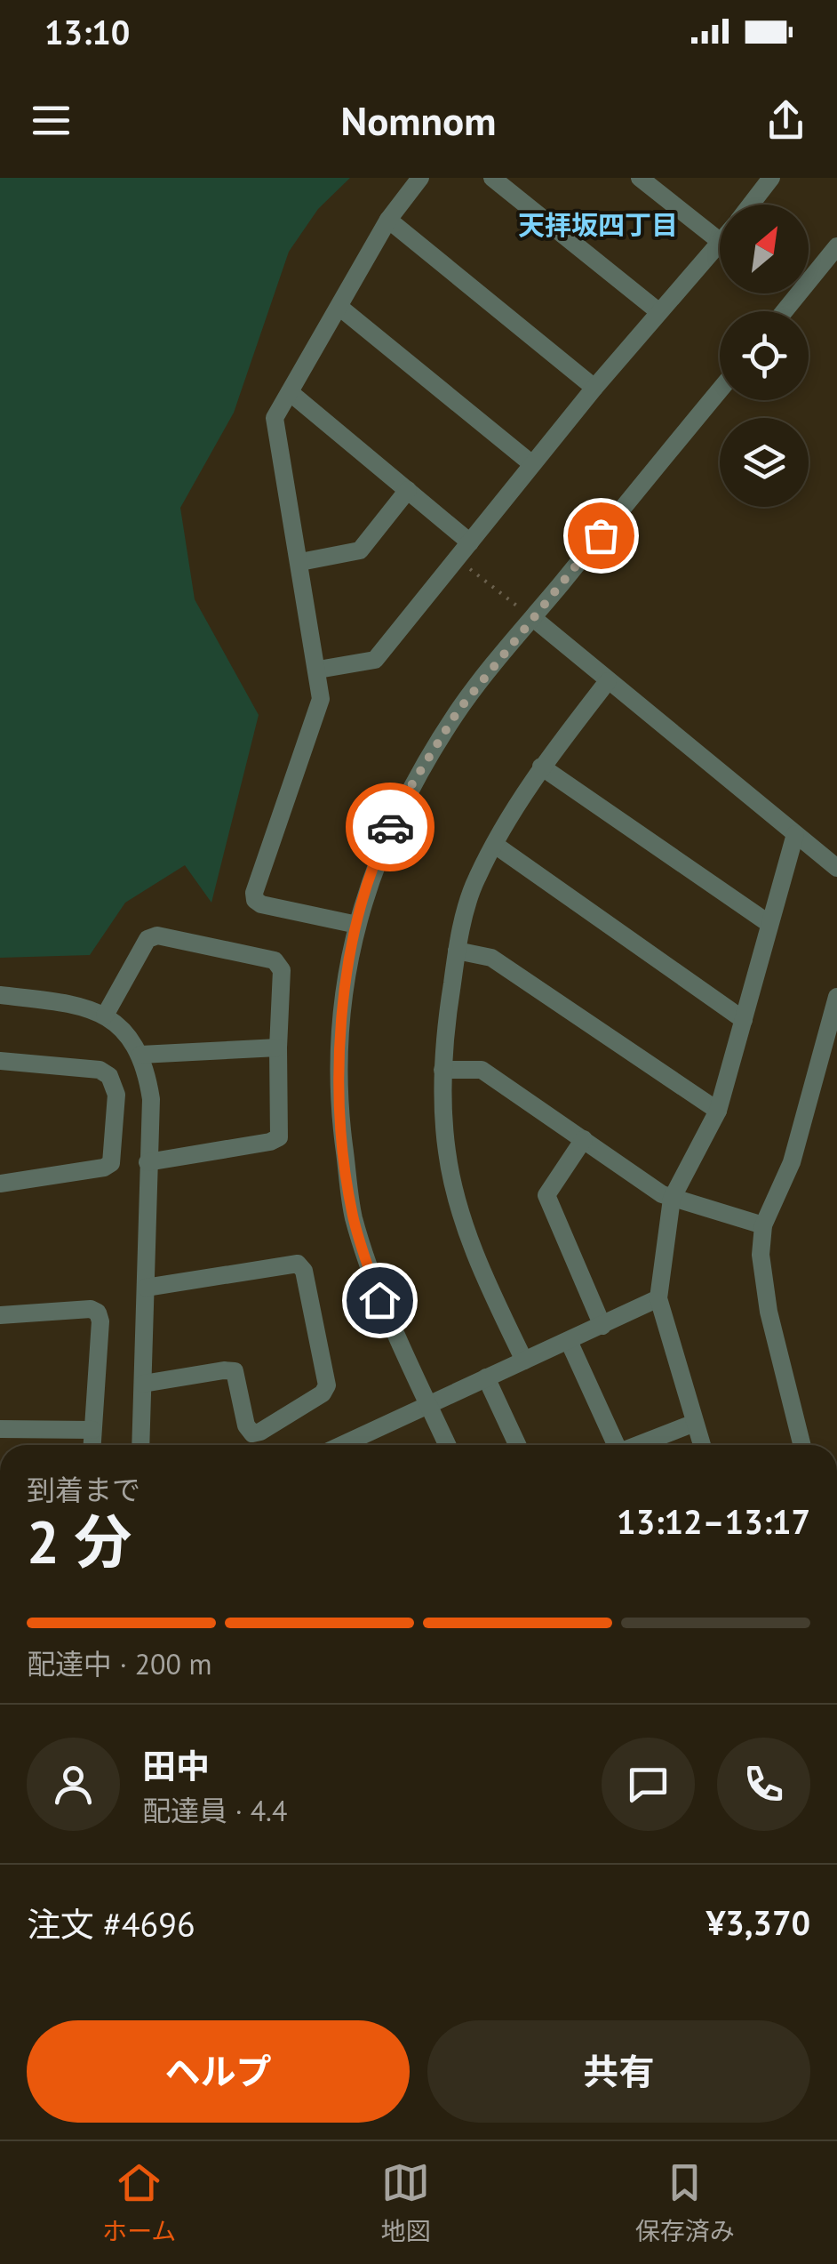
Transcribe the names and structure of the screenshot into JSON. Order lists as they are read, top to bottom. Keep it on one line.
{"districts":["天拝坂四丁目"],"north":"top right","page":{"status":"13:10","header":"Nomnom","heading":["2 分","到着まで","13:12–13:17"],"panel":["田中","配達員 · 4.4","注文 #4696","¥3,370"],"bar":"配達中 · 200 m","buttons":["ヘルプ","共有"],"tabs":["ホーム","地図","保存済み"]}}
